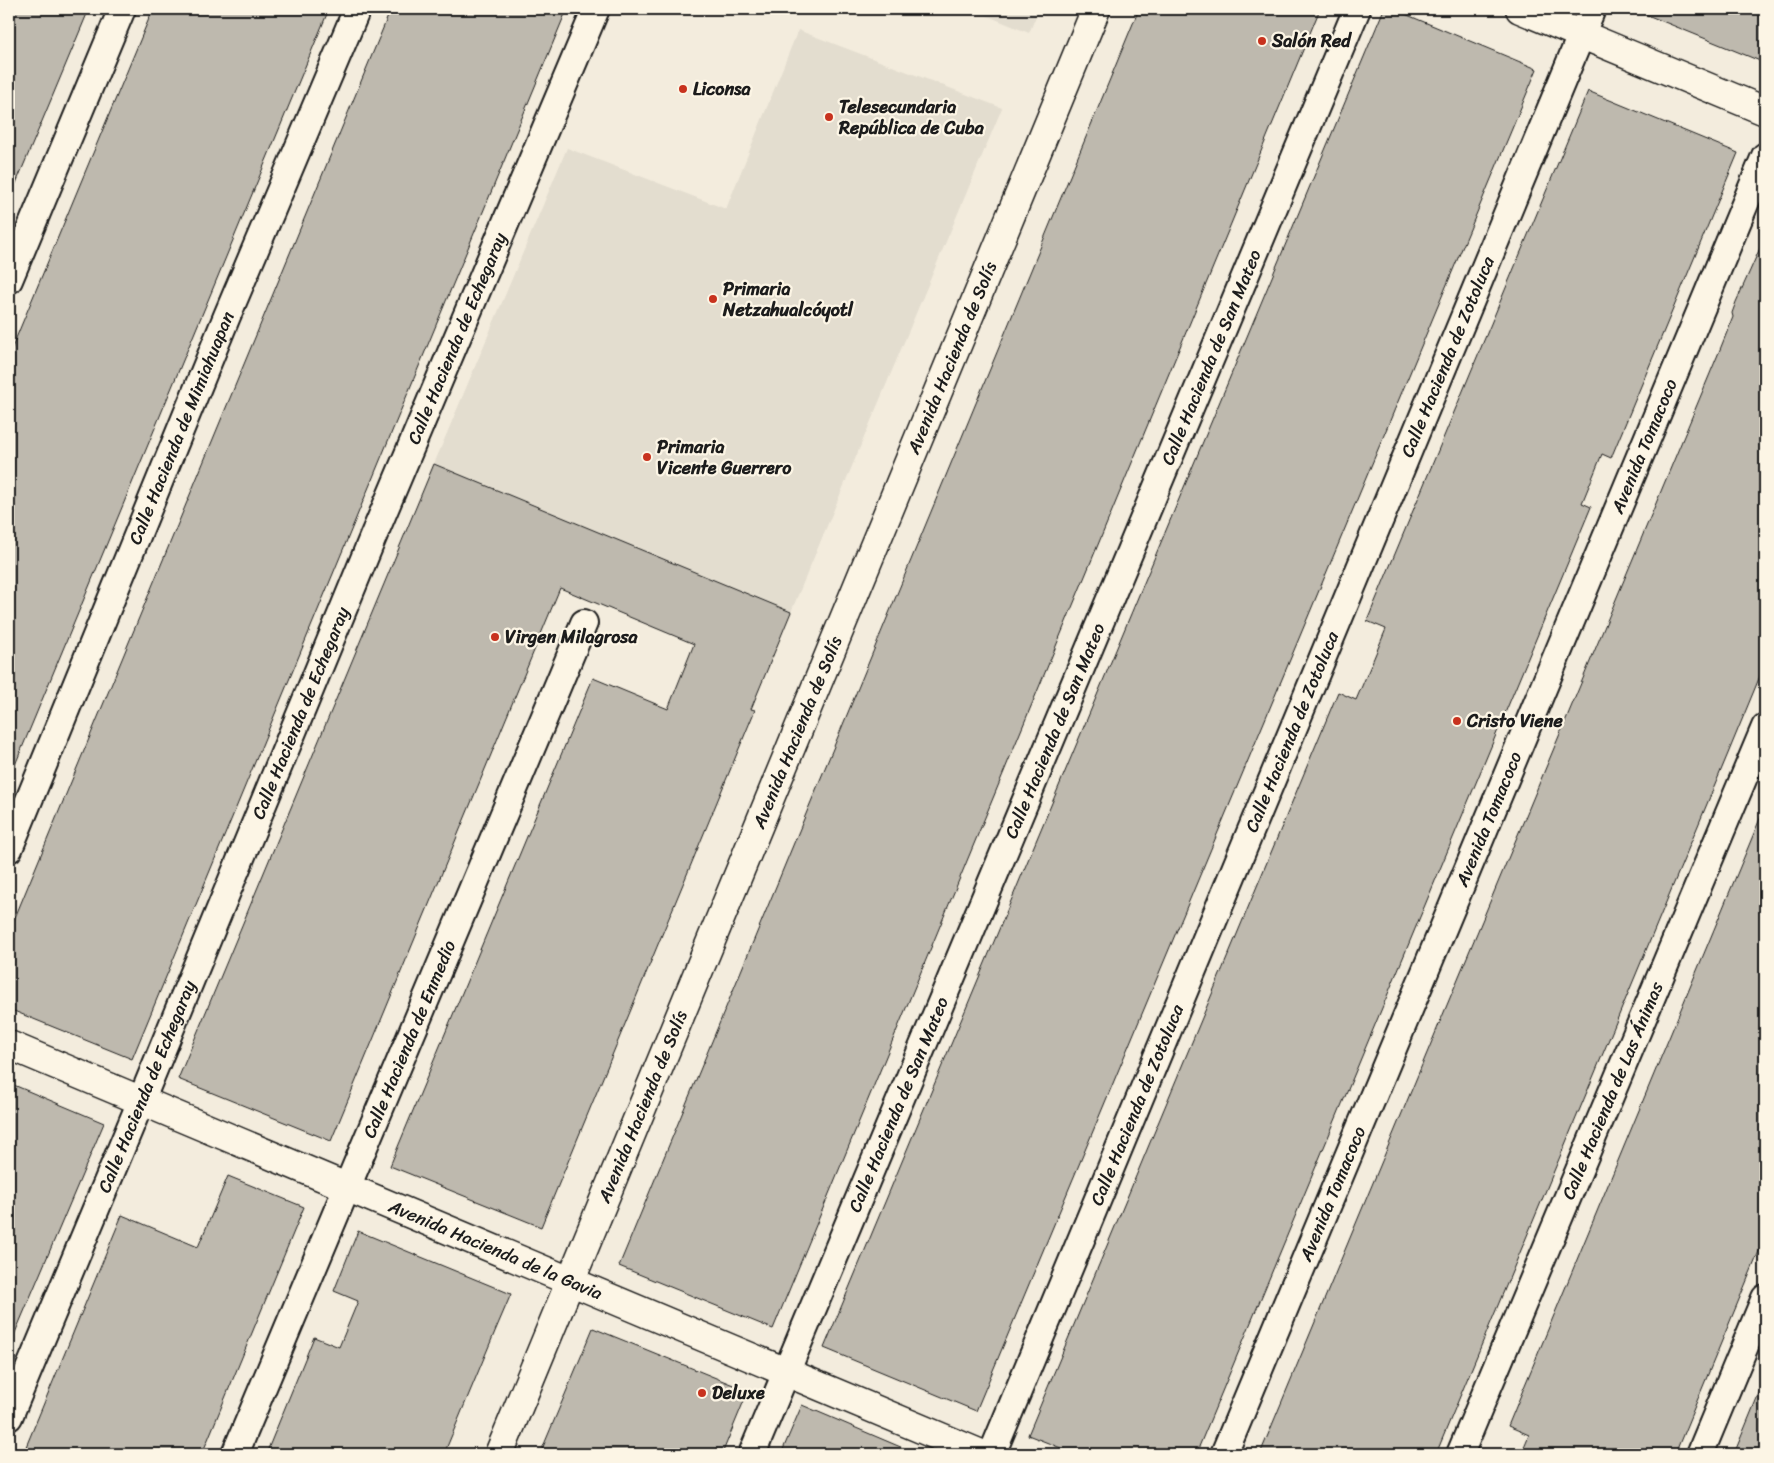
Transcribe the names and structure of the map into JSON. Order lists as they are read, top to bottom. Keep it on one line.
{"streets":{"street":["Calle Hacienda de Echegaray","Avenida Hacienda de Solís","Calle Hacienda de Zotoluca","Calle Hacienda de San Mateo","Calle Hacienda de Mimiahuapan","Avenida Tomacoco","Calle Hacienda de Enmedio","Calle Hacienda de Las Ánimas","Avenida Hacienda de la Gavia"]},"crossings":[["Calle Hacienda de Echegaray","Avenida Hacienda de la Gavia"],["Avenida Hacienda de Solís","Avenida Hacienda de la Gavia"],["Calle Hacienda de San Mateo","Avenida Hacienda de la Gavia"],["Calle Hacienda de Enmedio","Avenida Hacienda de la Gavia"]],"places":["Salón Red","Liconsa","Telesecundaria República de Cuba","Primaria Netzahualcóyotl","Primaria Vicente Guerrero","Virgen Milagrosa","Cristo Viene","Deluxe"]}
